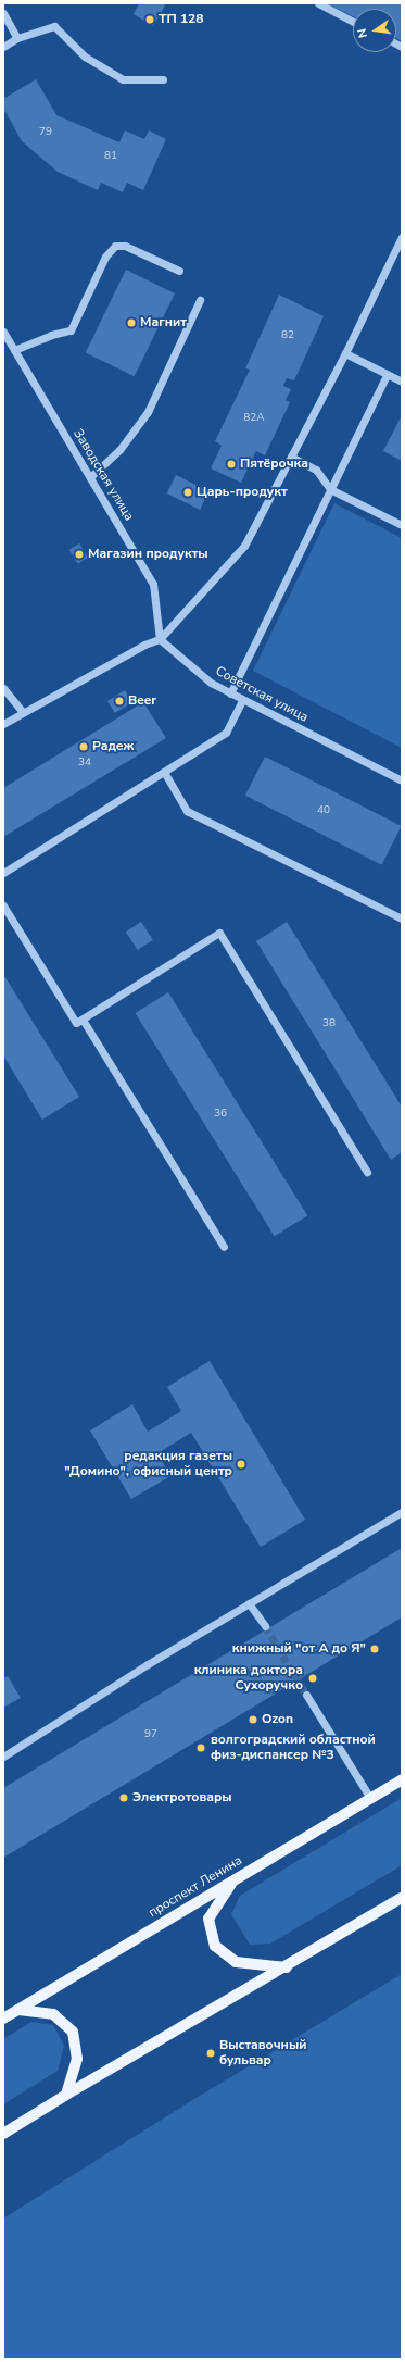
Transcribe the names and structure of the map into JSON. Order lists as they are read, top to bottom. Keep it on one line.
{"streets":{"main road":["проспект Ленина"],"street":["Заводская улица","Советская улица"]},"crossings":[["Заводская улица","Советская улица"]],"places":["ТП 128","Магнит","Пятёрочка","Царь-продукт","Магазин продукты","Beer","Радеж","редакция газеты \"Домино\", офисный центр","книжный \"от А до Я\"","клиника доктора Сухоручко","Ozon","волгоградский областной физ-диспансер №3","Электротовары","Выставочный бульвар"],"house_numbers":["79","81","82","82А","34","40","38","36","97"],"north":"left"}
